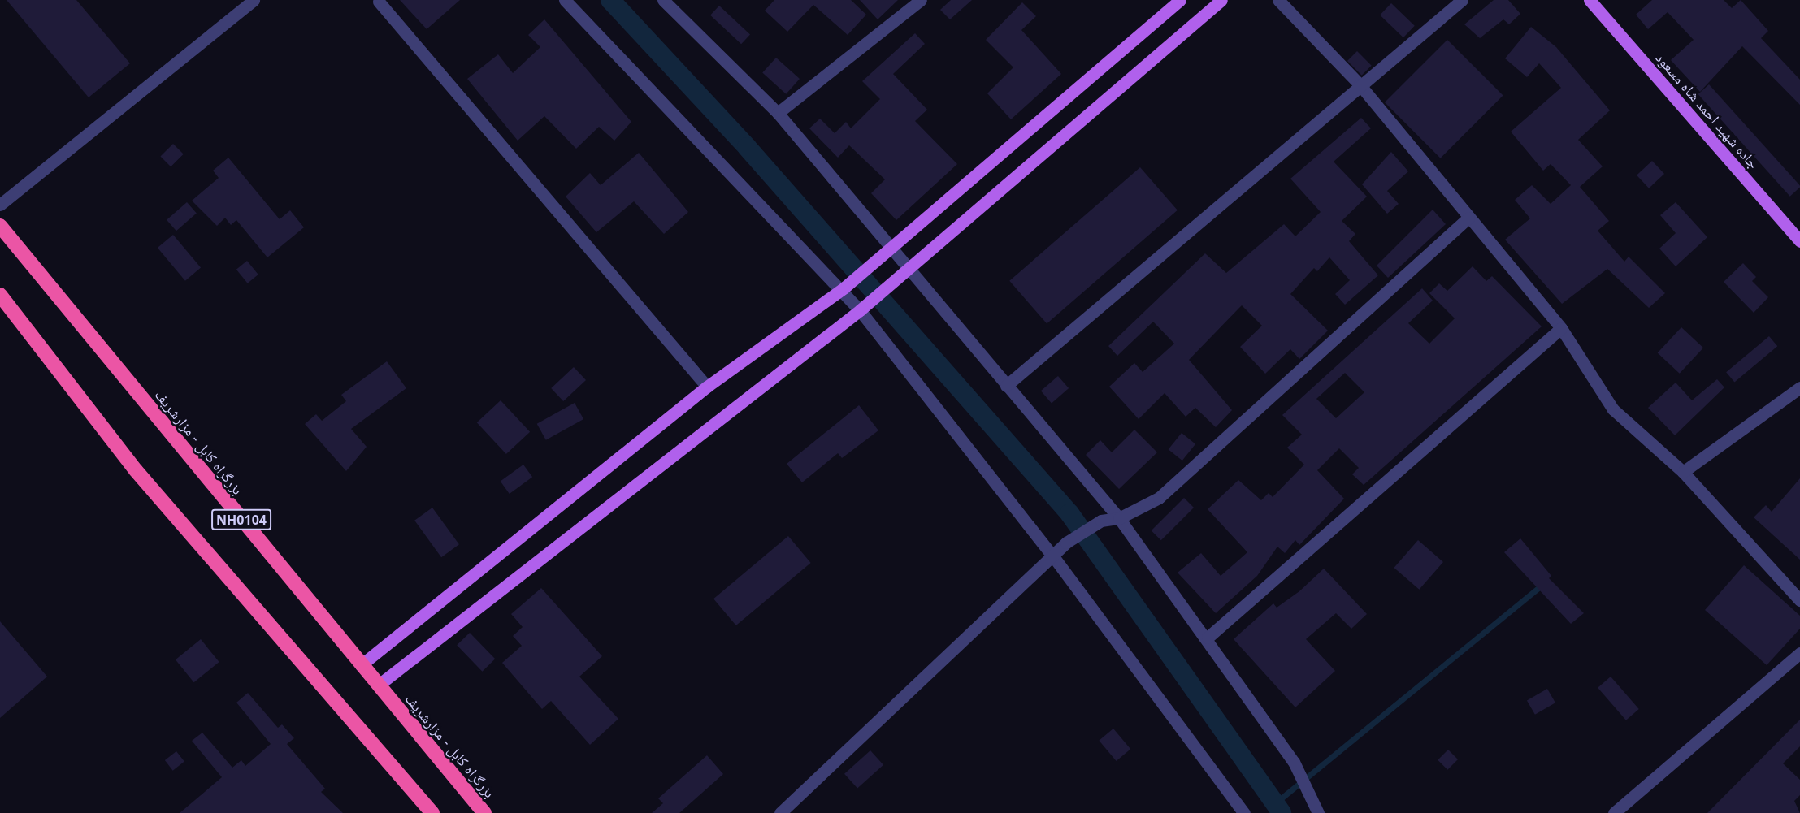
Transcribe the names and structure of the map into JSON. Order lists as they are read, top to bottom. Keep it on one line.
{"streets":{"highway":["بزرگراه کابل - مزارشریف","NH0104"],"main road":["جاده شهيد احمد شاه مسعود"]}}
